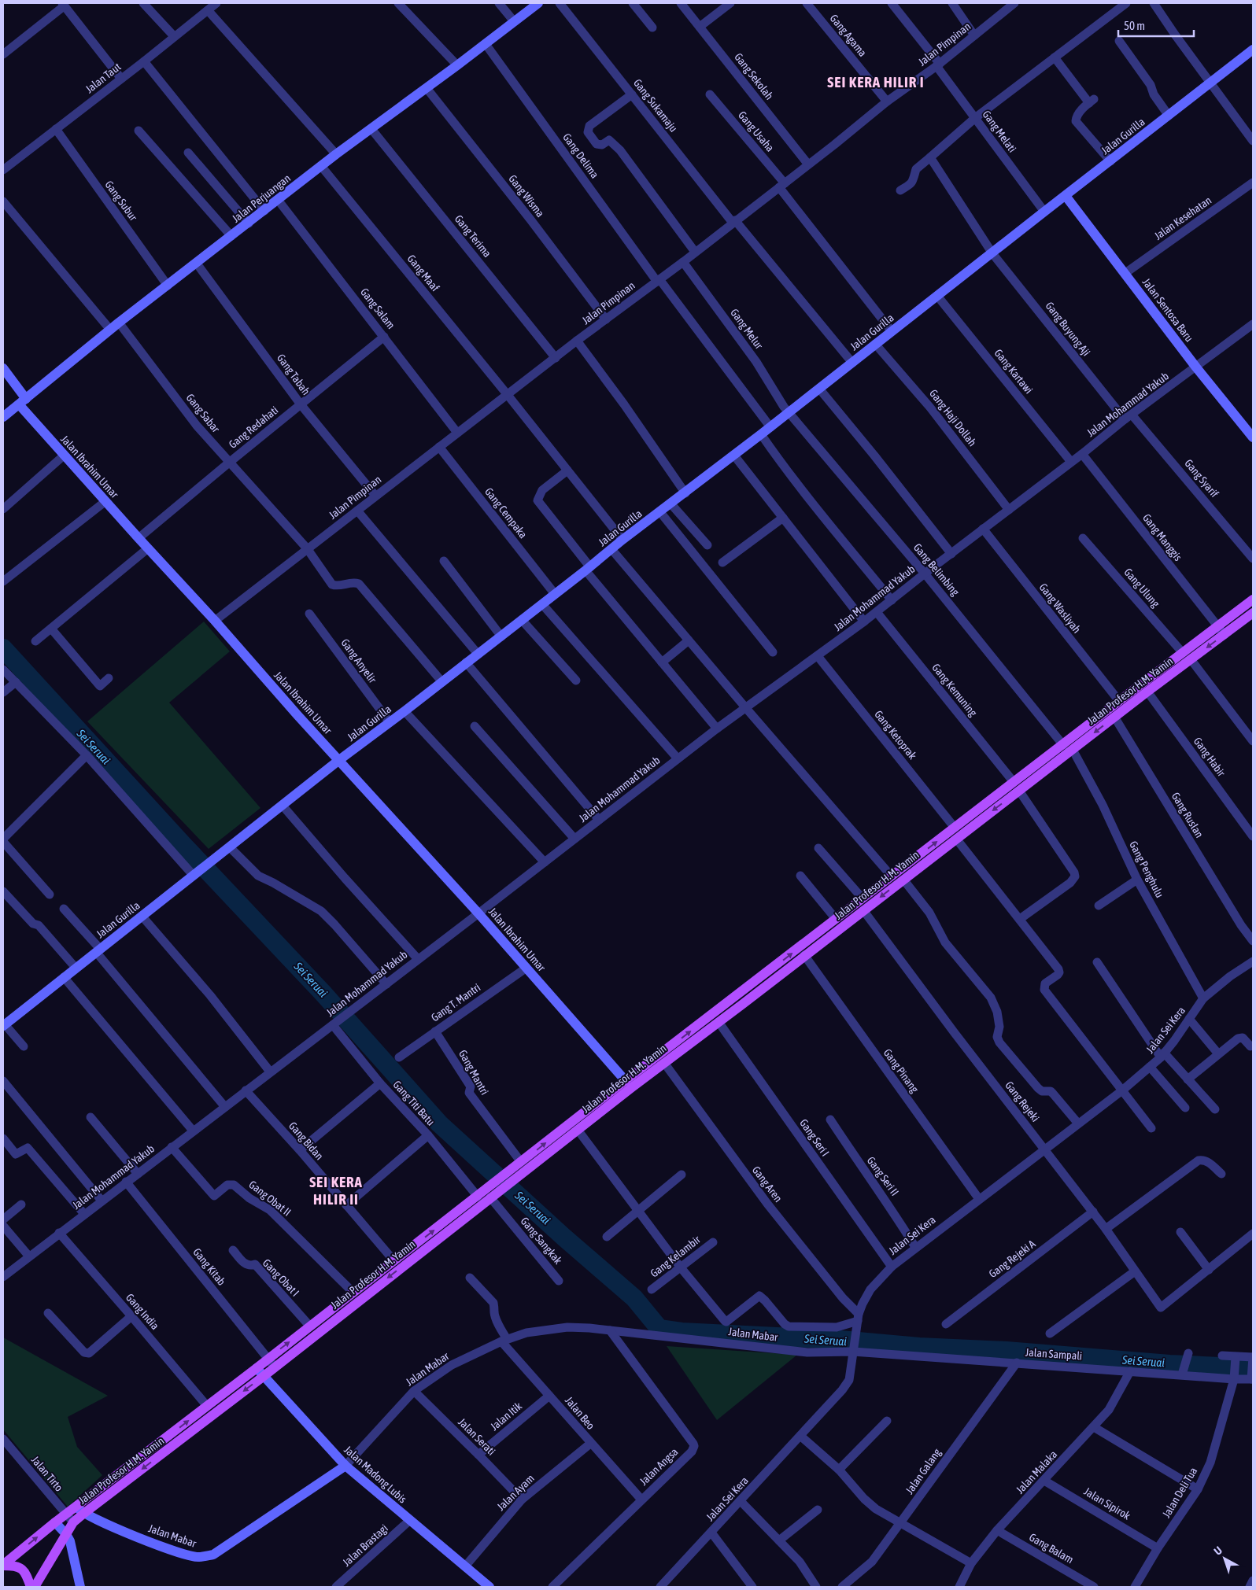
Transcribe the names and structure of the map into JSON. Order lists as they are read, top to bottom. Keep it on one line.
{"streets":{"main road":["Jalan Profesor H.M. Yamin"],"street":["Gang Agama","Jalan Pimpinan","Gang Sekolah","Jalan Taut","Gang Sukamaju","Gang Usaha","Gang Melati","Jalan Gurilla","Gang Delima","Gang Wisma","Jalan Perjuangan","Gang Subur","Jalan Kesehatan","Gang Terima","Gang Maaf","Gang Salam","Jalan Sentosa Baru","Gang Melur","Gang Buyung Aji","Gang Kartawi","Gang Tabah","Jalan Mohammad Yakub","Gang Sabar","Gang Haji Dollah","Gang Redahati","Jalan Ibrahim Umar","Gang Syarif","Gang Cempaka","Gang Manggis","Gang Belimbing","Gang Ulung","Gang Wasliyah","Gang Anyelir","Gang Kemuning","Gang Ketoprak","Gang Habir","Gang Ruslan","Gang Penghulu","Gang T. Mantri","Jalan Sei Kera","Gang Pinang","Gang Mantri","Gang Rejeki","Gang Titi Batu","Gang Seri I","Gang Bidan","Gang Seri II","Gang Aren","Gang Obat II","Gang Sangkak","Gang Kelambir","Gang Rejeki A","Gang Kitab","Gang Obat I","Gang India","Jalan Mabar","Jalan Sampali","Jalan Beo","Jalan Itik","Jalan Serati","Jalan Angsa","Jalan Galang","Jalan Malaka","Jalan Tirto","Jalan Madong Lubis","Jalan Ayam","Jalan Deli Tua","Jalan Sipirok","Jalan Brastagi","Gang Balam"]},"crossings":[["Gang Agama","Jalan Pimpinan"],["Jalan Pimpinan","Gang Sekolah"],["Jalan Pimpinan","Gang Sukamaju"],["Jalan Pimpinan","Gang Usaha"],["Jalan Pimpinan","Gang Melati"],["Jalan Pimpinan","Gang Delima"],["Jalan Pimpinan","Gang Wisma"],["Jalan Pimpinan","Gang Terima"],["Jalan Pimpinan","Gang Maaf"],["Jalan Pimpinan","Gang Salam"],["Jalan Pimpinan","Gang Melur"],["Jalan Pimpinan","Gang Tabah"],["Jalan Pimpinan","Gang Sabar"],["Jalan Pimpinan","Jalan Ibrahim Umar"],["Jalan Pimpinan","Gang Cempaka"],["Jalan Taut","Gang Subur"],["Gang Sukamaju","Jalan Gurilla"],["Gang Usaha","Jalan Gurilla"],["Gang Melati","Jalan Gurilla"],["Jalan Gurilla","Gang Delima"],["Jalan Gurilla","Gang Maaf"],["Jalan Gurilla","Jalan Sentosa Baru"],["Jalan Gurilla","Gang Melur"],["Jalan Gurilla","Gang Buyung Aji"],["Jalan Gurilla","Gang Kartawi"],["Jalan Gurilla","Gang Sabar"],["Jalan Gurilla","Gang Haji Dollah"],["Jalan Gurilla","Jalan Ibrahim Umar"],["Jalan Gurilla","Gang Cempaka"],["Jalan Gurilla","Gang Belimbing"],["Jalan Gurilla","Gang Anyelir"],["Gang Delima","Jalan Perjuangan"],["Gang Wisma","Jalan Perjuangan"],["Jalan Perjuangan","Gang Subur"],["Jalan Perjuangan","Gang Terima"],["Jalan Perjuangan","Gang Maaf"],["Jalan Perjuangan","Gang Salam"],["Jalan Perjuangan","Gang Tabah"],["Jalan Perjuangan","Gang Sabar"],["Jalan Perjuangan","Jalan Ibrahim Umar"],["Jalan Kesehatan","Jalan Sentosa Baru"],["Gang Salam","Gang Redahati"],["Jalan Sentosa Baru","Jalan Mohammad Yakub"],["Gang Melur","Gang Belimbing"],["Gang Buyung Aji","Jalan Mohammad Yakub"],["Gang Buyung Aji","Gang Syarif"],["Gang Kartawi","Jalan Mohammad Yakub"],["Gang Tabah","Gang Redahati"],["Jalan Mohammad Yakub","Gang Haji Dollah"],["Jalan Mohammad Yakub","Jalan Ibrahim Umar"],["Jalan Mohammad Yakub","Gang Syarif"],["Jalan Mohammad Yakub","Gang Manggis"],["Jalan Mohammad Yakub","Gang Belimbing"],["Jalan Mohammad Yakub","Gang Wasliyah"],["Jalan Mohammad Yakub","Gang Kemuning"],["Jalan Mohammad Yakub","Gang Ketoprak"],["Jalan Mohammad Yakub","Gang Titi Batu"],["Jalan Mohammad Yakub","Gang Bidan"],["Jalan Mohammad Yakub","Gang Obat II"],["Jalan Mohammad Yakub","Gang Kitab"],["Jalan Mohammad Yakub","Gang India"],["Gang Sabar","Gang Redahati"],["Gang Redahati","Jalan Ibrahim Umar"],["Jalan Ibrahim Umar","Jalan Profesor H.M. Yamin"],["Jalan Ibrahim Umar","Gang T. Mantri"],["Gang Manggis","Jalan Profesor H.M. Yamin"],["Gang Belimbing","Jalan Profesor H.M. Yamin"],["Gang Ulung","Jalan Profesor H.M. Yamin"],["Gang Wasliyah","Jalan Profesor H.M. Yamin"],["Gang Kemuning","Jalan Profesor H.M. Yamin"],["Jalan Profesor H.M. Yamin","Gang Ketoprak"],["Jalan Profesor H.M. Yamin","Gang Habir"],["Jalan Profesor H.M. Yamin","Gang Ruslan"],["Jalan Profesor H.M. Yamin","Gang Penghulu"],["Jalan Profesor H.M. Yamin","Gang Pinang"],["Jalan Profesor H.M. Yamin","Gang Mantri"],["Jalan Profesor H.M. Yamin","Gang Rejeki"],["Jalan Profesor H.M. Yamin","Gang Titi Batu"],["Jalan Profesor H.M. Yamin","Gang Seri I"],["Jalan Profesor H.M. Yamin","Gang Bidan"],["Jalan Profesor H.M. Yamin","Gang Aren"],["Jalan Profesor H.M. Yamin","Gang Obat II"],["Jalan Profesor H.M. Yamin","Gang Sangkak"],["Jalan Profesor H.M. Yamin","Gang Kitab"],["Jalan Profesor H.M. Yamin","Gang Obat I"],["Jalan Profesor H.M. Yamin","Gang India"],["Jalan Profesor H.M. Yamin","Jalan Mabar"],["Jalan Profesor H.M. Yamin","Jalan Tirto"],["Jalan Profesor H.M. Yamin","Jalan Madong Lubis"],["Gang Penghulu","Jalan Sei Kera"],["Gang T. Mantri","Gang Mantri"],["Jalan Sei Kera","Gang Pinang"],["Jalan Sei Kera","Gang Rejeki"],["Jalan Sei Kera","Gang Seri I"],["Jalan Sei Kera","Gang Seri II"],["Jalan Sei Kera","Gang Aren"],["Jalan Sei Kera","Jalan Mabar"],["Jalan Sei Kera","Jalan Sampali"],["Gang Rejeki","Gang Rejeki A"],["Jalan Mabar","Jalan Sampali"],["Jalan Mabar","Jalan Beo"],["Jalan Mabar","Jalan Serati"],["Jalan Mabar","Jalan Angsa"],["Jalan Mabar","Jalan Madong Lubis"],["Jalan Sampali","Jalan Galang"],["Jalan Sampali","Jalan Malaka"],["Jalan Sampali","Jalan Deli Tua"],["Jalan Beo","Jalan Itik"],["Jalan Beo","Jalan Angsa"],["Jalan Beo","Jalan Ayam"],["Jalan Itik","Jalan Serati"],["Jalan Serati","Jalan Ayam"],["Jalan Malaka","Jalan Sipirok"],["Jalan Malaka","Gang Balam"],["Jalan Madong Lubis","Jalan Ayam"],["Jalan Madong Lubis","Jalan Brastagi"],["Jalan Deli Tua","Jalan Sipirok"]],"districts":["SEI KERA HILIR I","SEI KERA HILIR II"],"water":["Sei Seruai"],"scale_bar":"50 m","north":"top left"}
